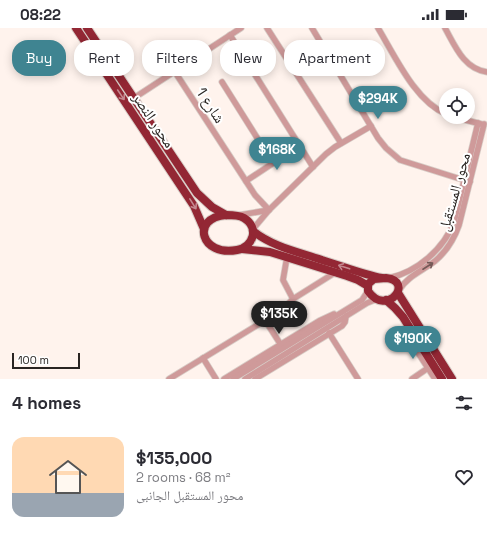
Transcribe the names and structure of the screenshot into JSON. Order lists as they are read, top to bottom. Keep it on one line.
{"streets":{"highway":["محور النصر"],"street":["شارع 1","محور المستقبل"]},"scale_bar":"100 m","page":{"status":"08:22","chip":["Buy","Rent","Filters","New","Apartment"],"price":["$294K","$168K","$135K","$190K"],"scale":"100 m","heading":"4 homes","list":[{"name":"$135,000","note":"2 rooms · 68 m² · محور المستقبل الجانبى"}]}}
